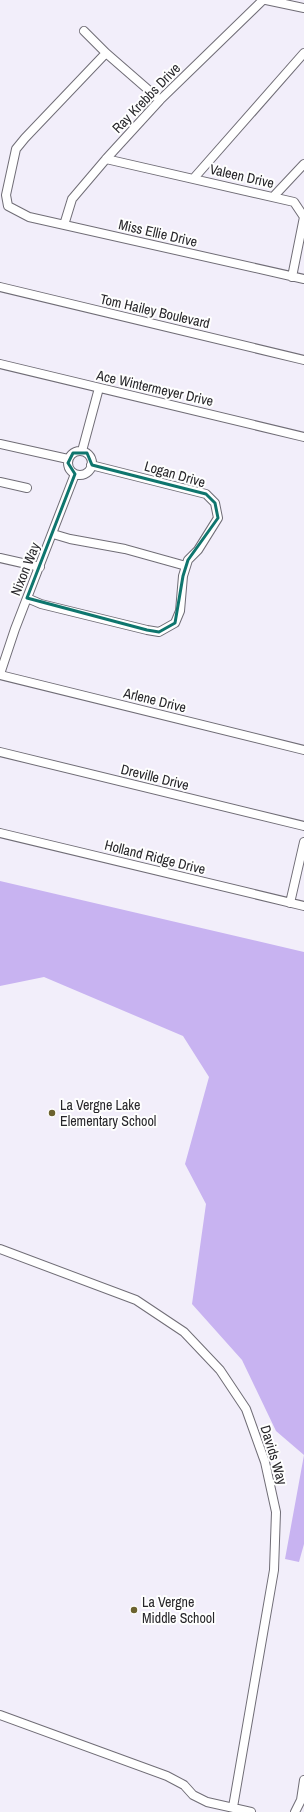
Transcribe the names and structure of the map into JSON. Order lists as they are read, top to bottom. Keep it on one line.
{"streets":{"street":["Ray Krebbs Drive","Valeen Drive","Miss Ellie Drive","Tom Hailey Boulevard","Ace Wintermeyer Drive","Logan Drive","Nixon Way","Arlene Drive","Dreville Drive","Holland Ridge Drive","Davids Way"]},"crossings":[["Ray Krebbs Drive","Valeen Drive"],["Ray Krebbs Drive","Miss Ellie Drive"],["Valeen Drive","Miss Ellie Drive"],["Logan Drive","Nixon Way"],["Nixon Way","Arlene Drive"]],"places":["La Vergne Lake Elementary School","La Vergne Middle School"]}
